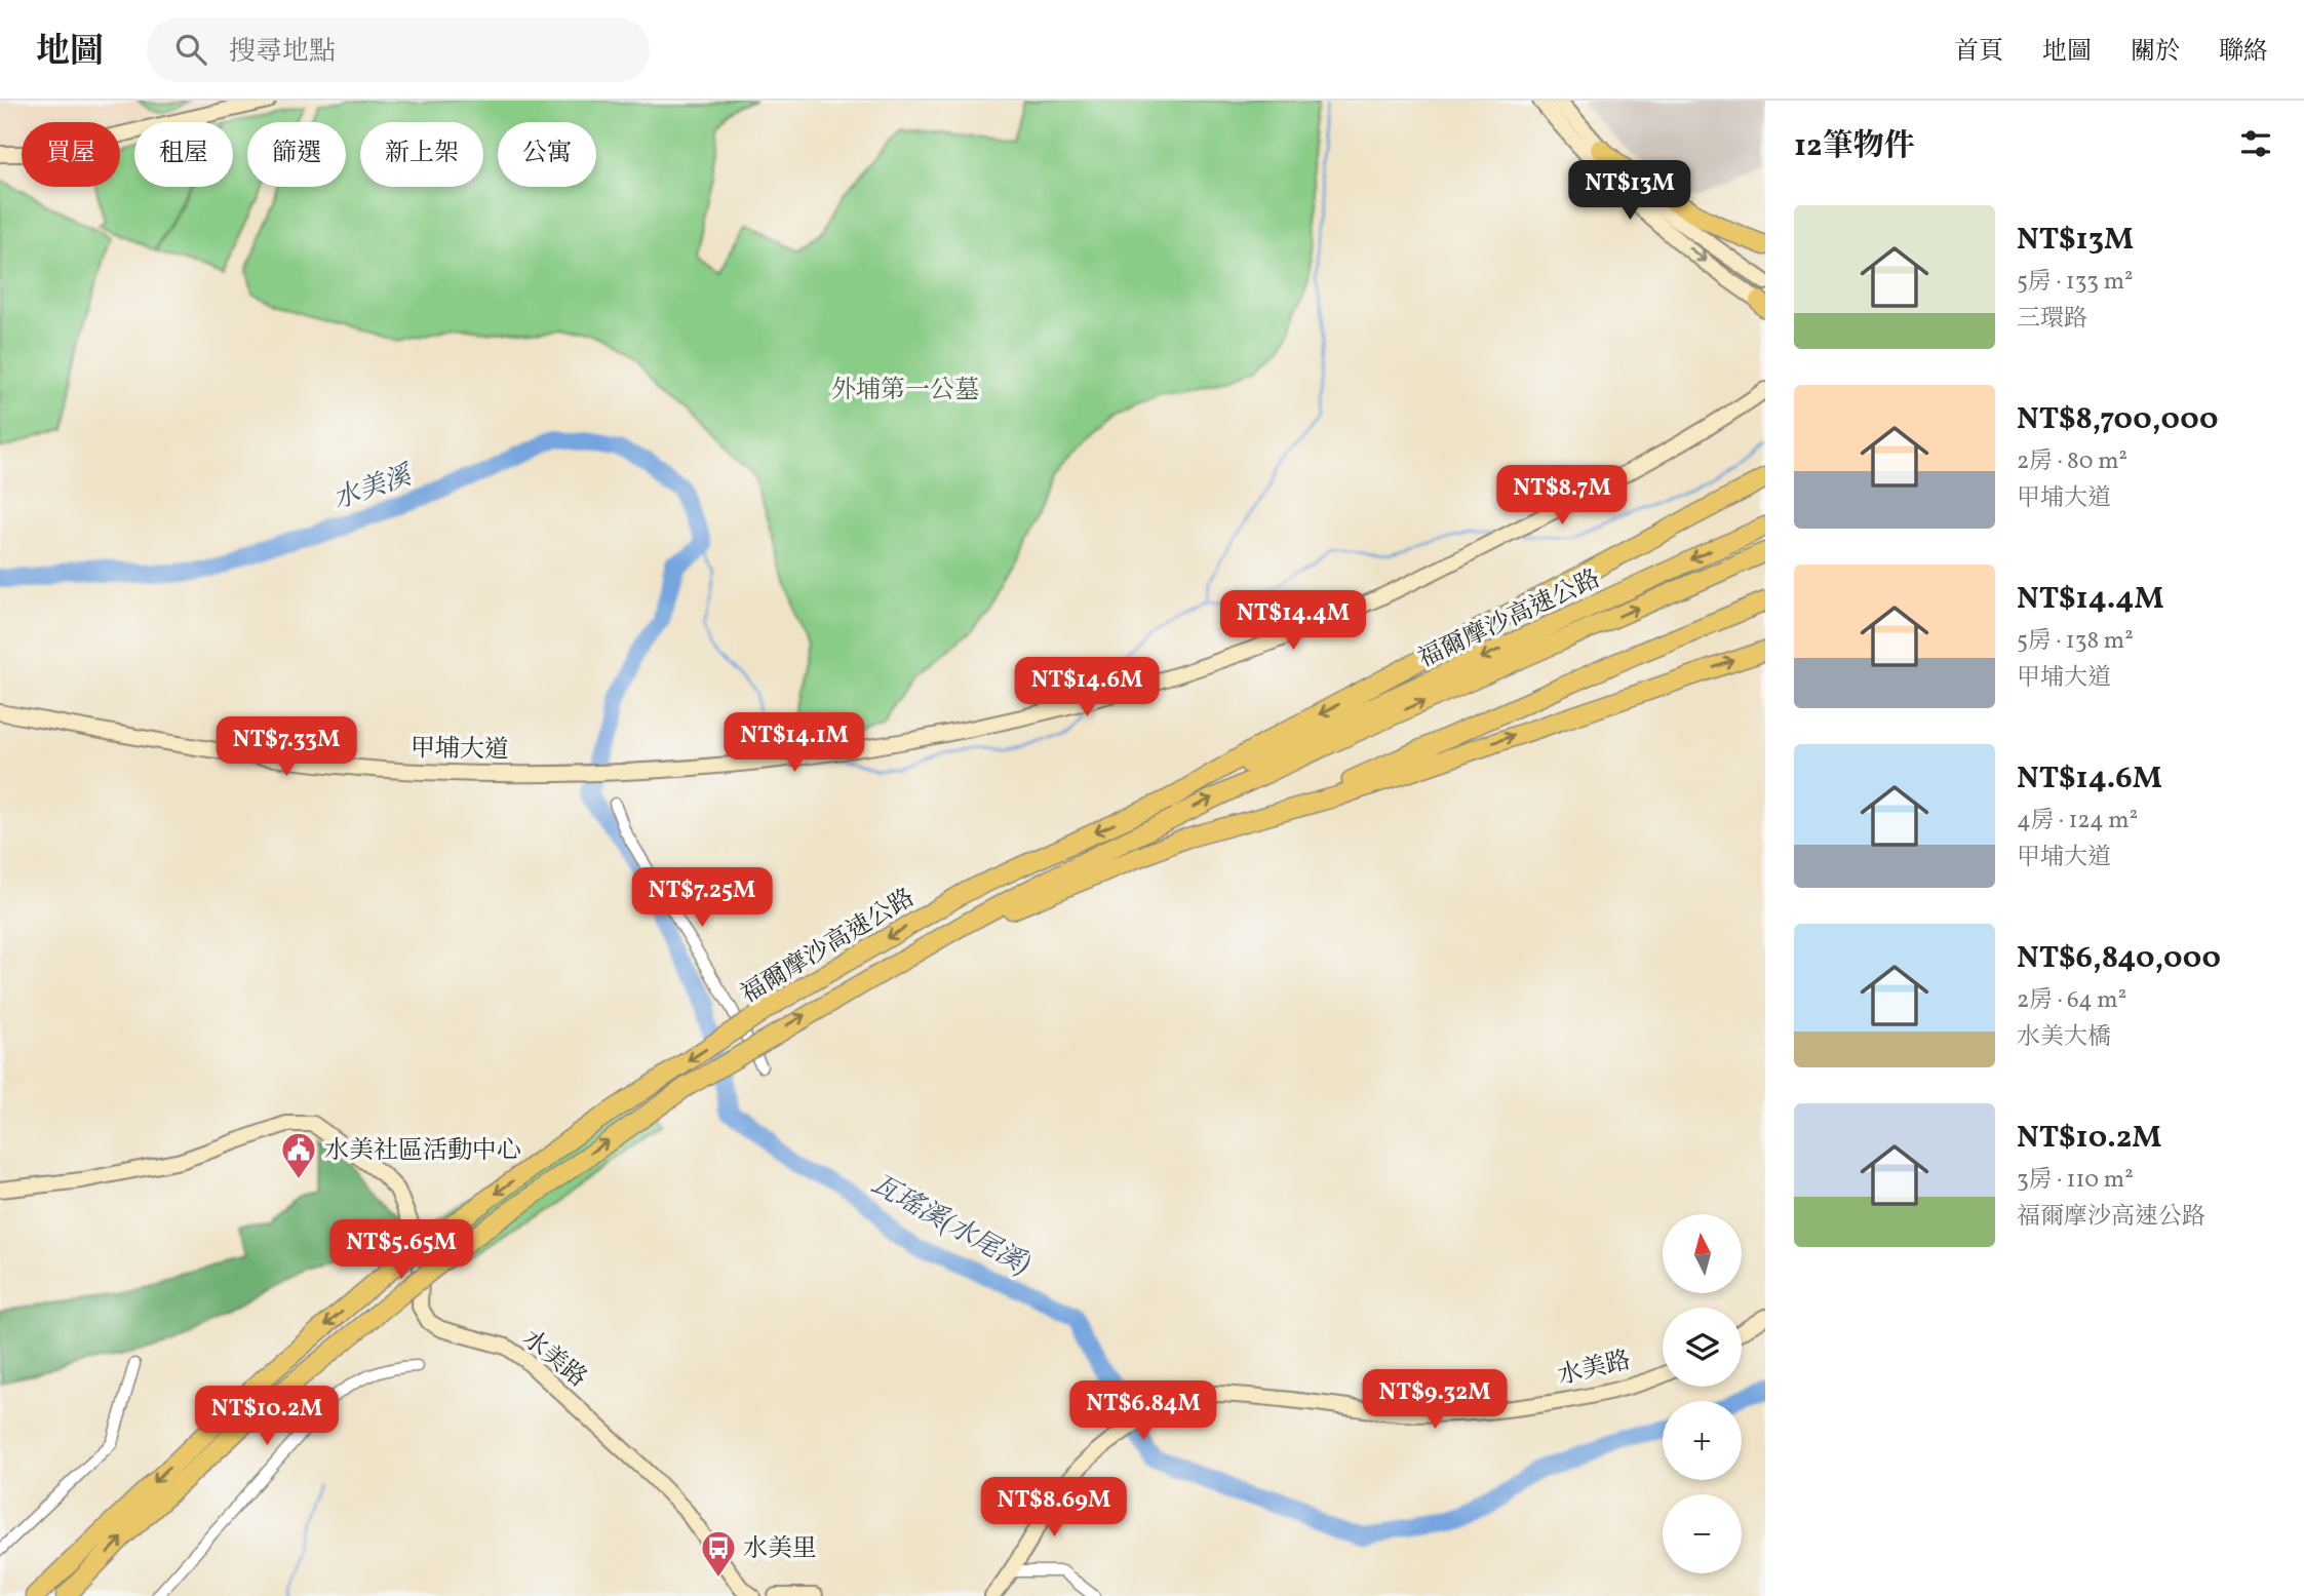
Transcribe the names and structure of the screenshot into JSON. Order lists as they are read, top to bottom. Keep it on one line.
{"streets":{"highway":["福爾摩沙高速公路"],"street":["甲埔大道","水美路"]},"water":["水美溪","瓦瑤溪(水尾溪)"],"parks":["外埔第一公墓"],"places":{"public building":["水美社區活動中心"],"bus stop":["水美里"]},"north":"top","page":{"header":"地圖","search":"搜尋地點","nav":["首頁","地圖","關於","聯絡"],"heading":"12筆物件","chip":["買屋","租屋","篩選","新上架","公寓"],"price":["NT$13M","NT$8.7M","NT$14.4M","NT$14.6M","NT$14.1M","NT$7.33M","NT$7.25M","NT$5.65M","NT$9.32M","NT$6.84M","NT$10.2M","NT$8.69M"],"list":[{"name":"NT$13M","note":"5房 · 133 m² · 三環路"},{"name":"NT$8,700,000","note":"2房 · 80 m² · 甲埔大道"},{"name":"NT$14.4M","note":"5房 · 138 m² · 甲埔大道"},{"name":"NT$14.6M","note":"4房 · 124 m² · 甲埔大道"},{"name":"NT$6,840,000","note":"2房 · 64 m² · 水美大橋"},{"name":"NT$10.2M","note":"3房 · 110 m² · 福爾摩沙高速公路"}],"map_buttons":["+","−"]}}
